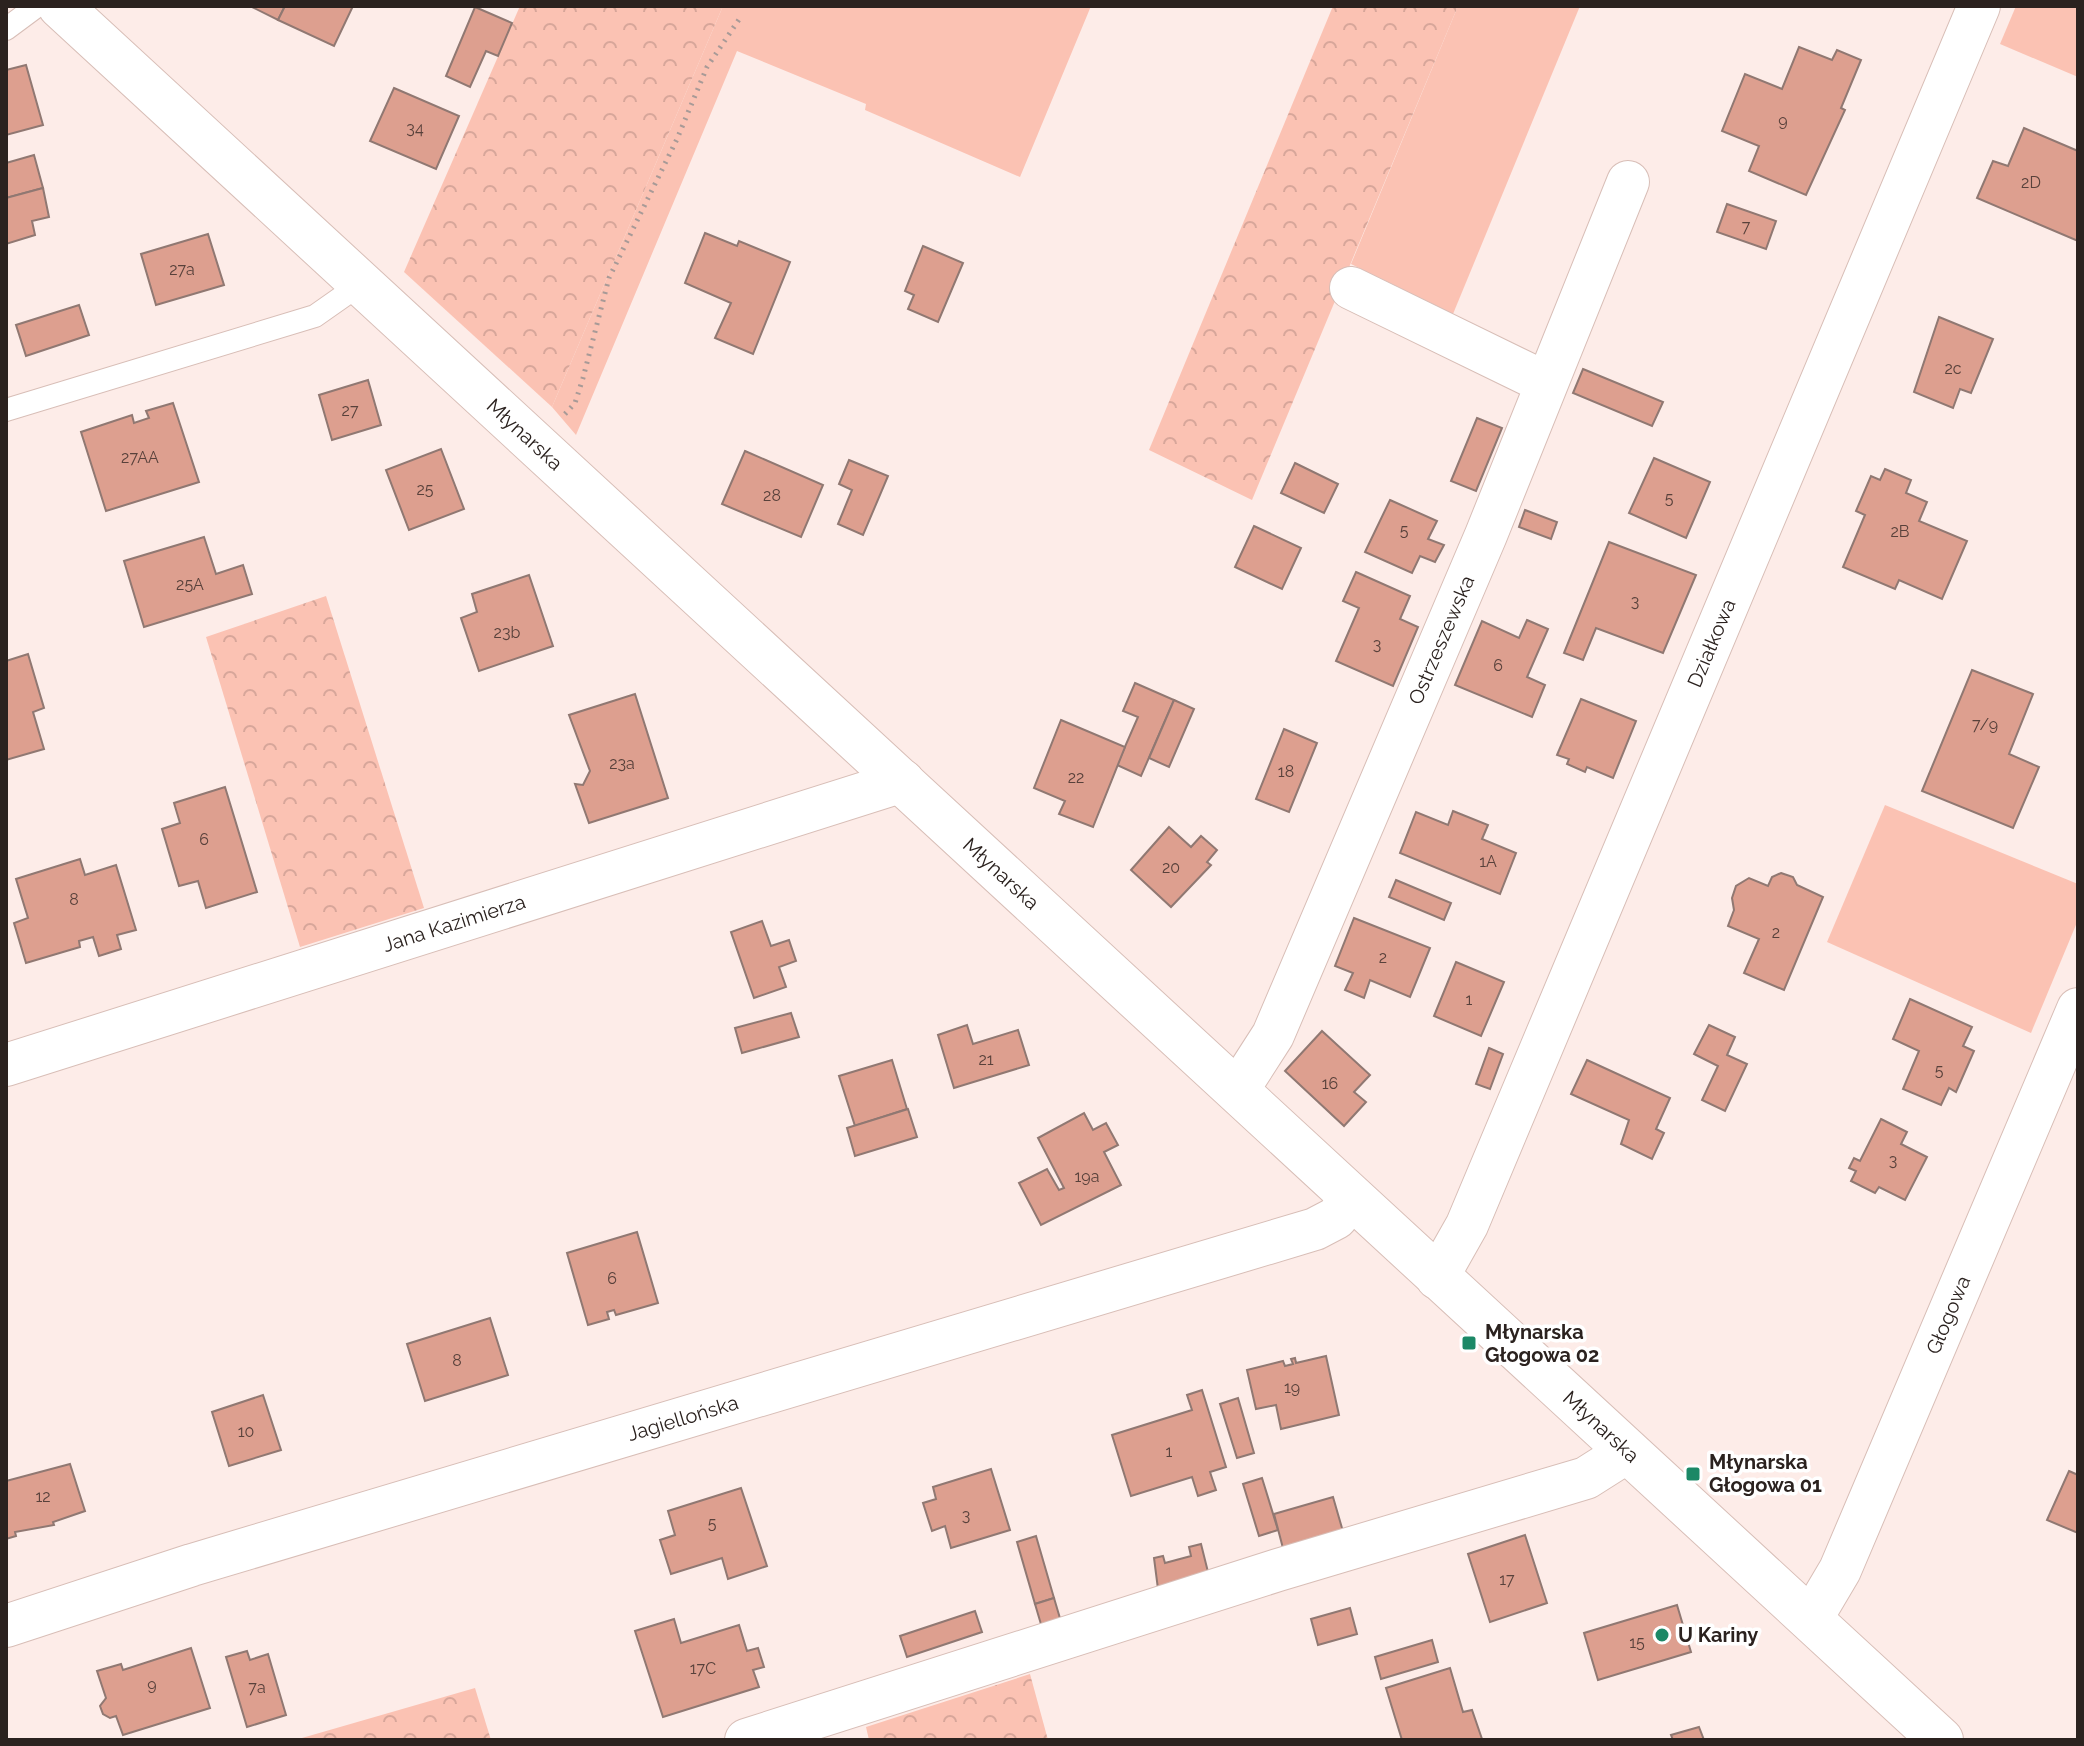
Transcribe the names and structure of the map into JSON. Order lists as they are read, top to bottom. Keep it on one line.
{"streets":{"street":["Młynarska","Ostrzeszewska","Działkowa","Jana Kazimierza","Głogowa","Jagiellońska"]},"crossings":[["Młynarska","Ostrzeszewska"],["Młynarska","Działkowa"],["Młynarska","Jana Kazimierza"],["Młynarska","Głogowa"],["Młynarska","Jagiellońska"]],"places":{"transit":["Młynarska Głogowa 02","Młynarska Głogowa 01"],"other":["U Kariny"]},"house_numbers":["9","34","2D","7","27a","2c","27","27AA","25","28","5","5","2B","25A","3","23b","3","6","7/9","23a","18","22","6","1A","20","8","2","2","1","21","5","16","3","19a","6","8","19","10","1","12","3","5","17","15","17C","9","7a"]}
